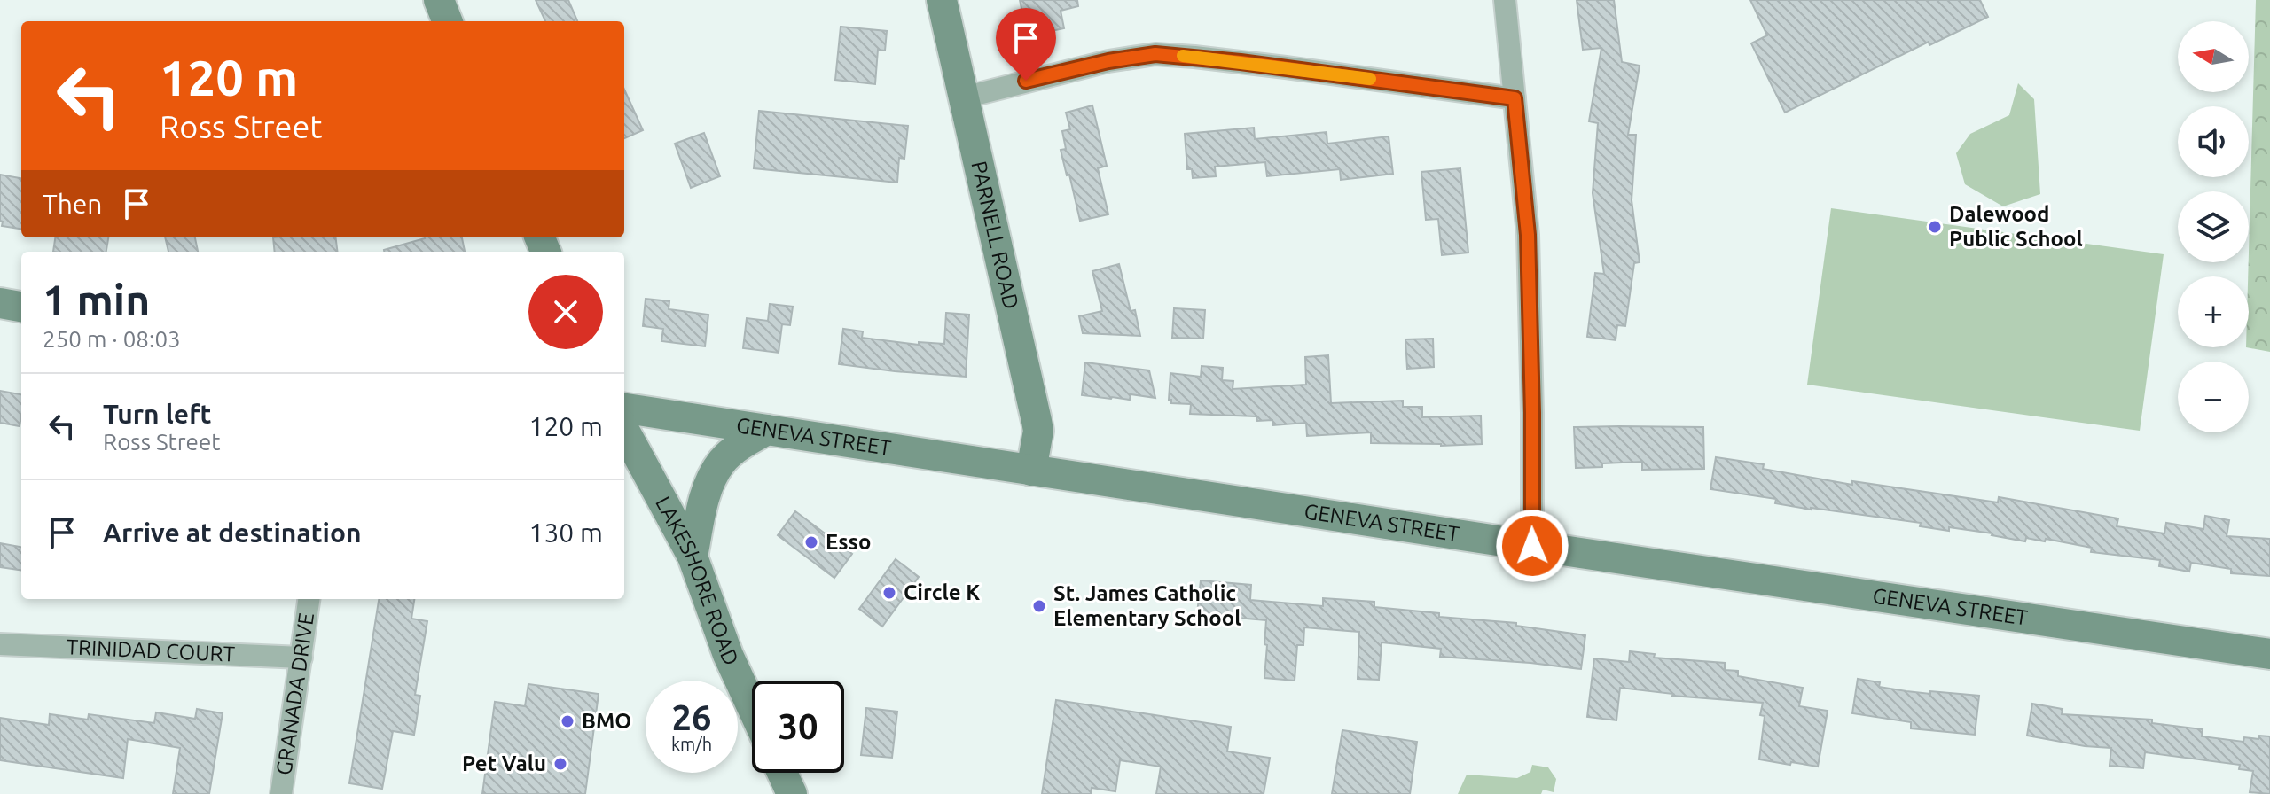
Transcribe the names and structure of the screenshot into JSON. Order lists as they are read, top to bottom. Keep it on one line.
{"streets":{"main road":["PARNELL ROAD","GENEVA STREET","LAKESHORE ROAD"],"street":["TRINIDAD COURT","GRANADA DRIVE"]},"crossings":[["PARNELL ROAD","GENEVA STREET"],["TRINIDAD COURT","GRANADA DRIVE"]],"places":["Dalewood Public School","Esso","Circle K","St. James Catholic Elementary School","BMO","Pet Valu"],"north":"left","page":{"map_buttons":["+","−"],"turn":["120 m","Ross Street"],"then":"Then","heading":["1 min","250 m · 08:03"],"list":[{"name":"Turn left","note":"Ross Street","value":"120 m"},{"name":"Arrive at destination","value":"130 m"}],"speed":"26 km/h","limit":"30"}}
